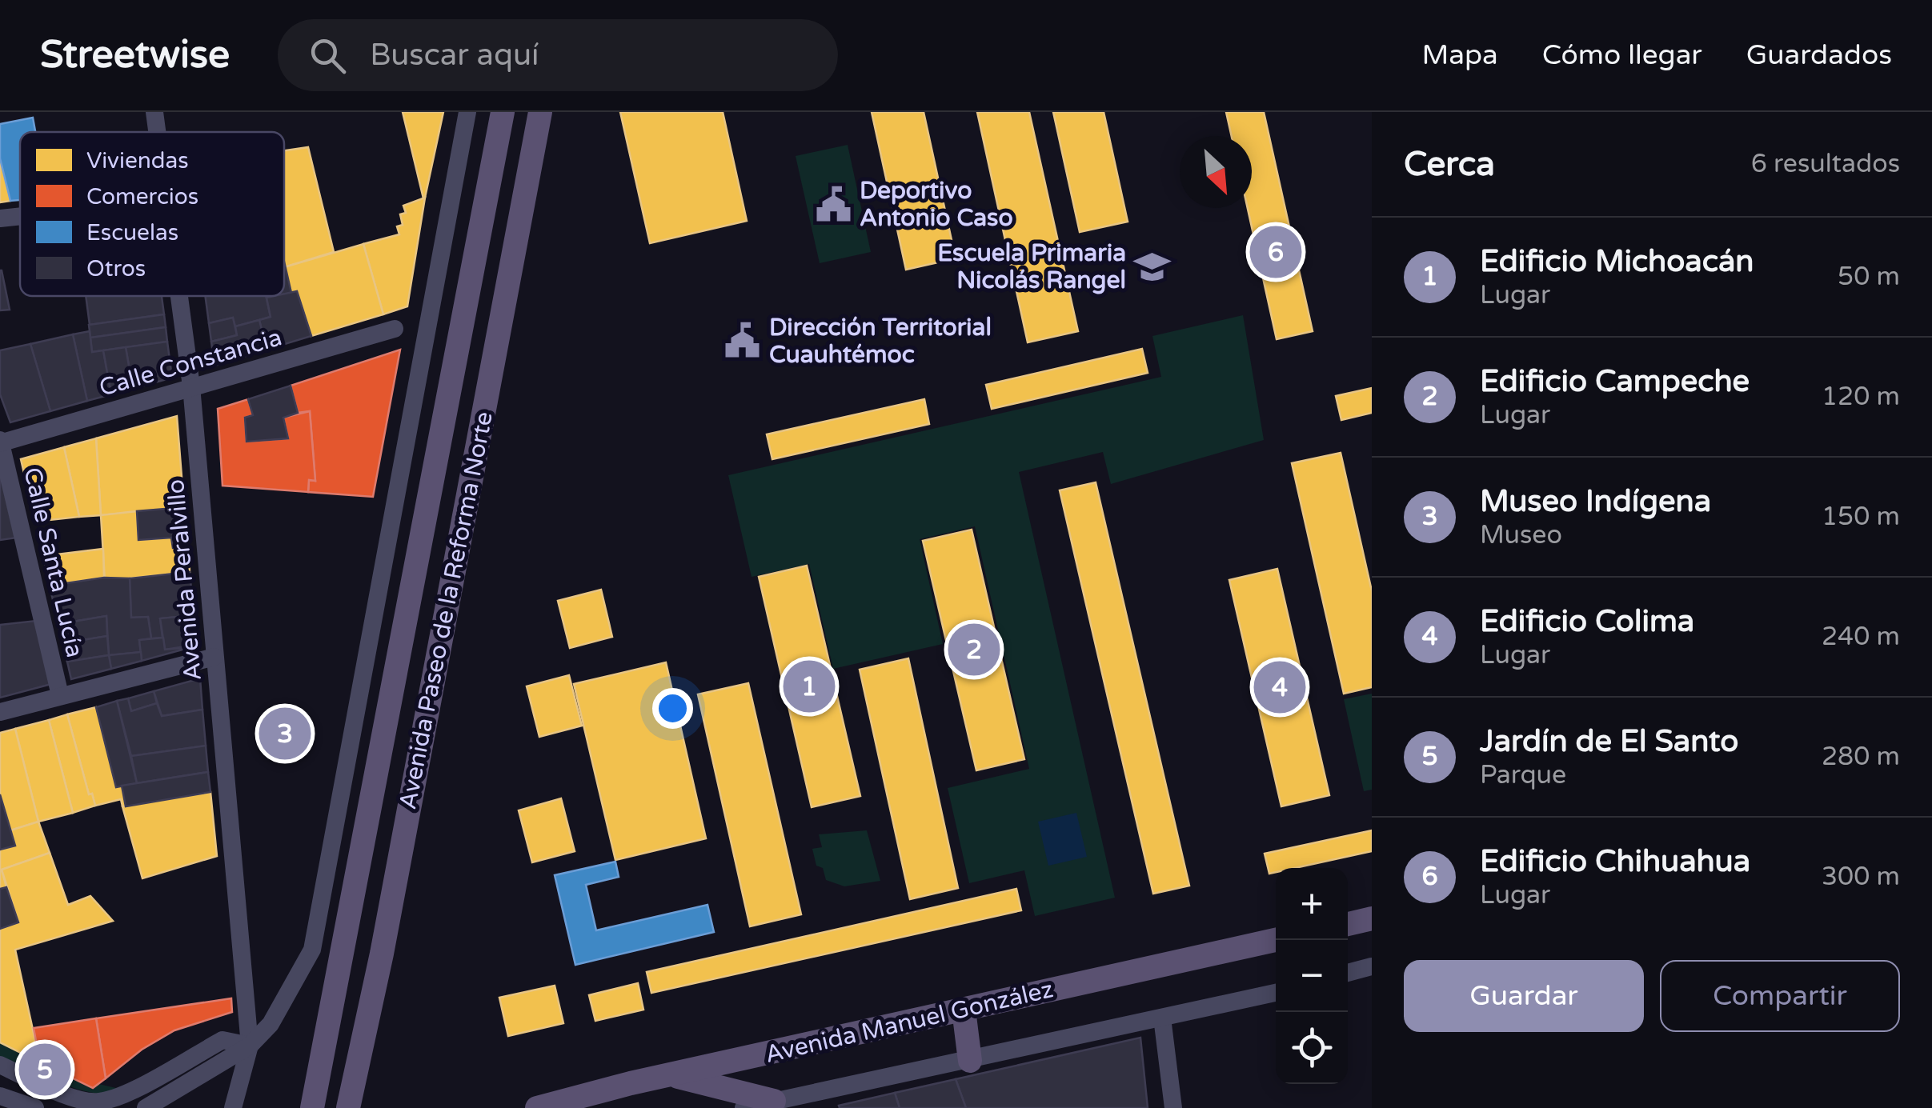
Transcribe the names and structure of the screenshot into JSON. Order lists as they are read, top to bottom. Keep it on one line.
{"streets":{"main road":["Avenida Paseo de la Reforma Norte","Avenida Manuel González"],"street":["Calle Constancia","Calle Santa Lucía","Avenida Peralvillo"]},"crossings":[["Calle Constancia","Calle Santa Lucía"],["Calle Constancia","Avenida Peralvillo"]],"places":{"public building":["Deportivo Antonio Caso","Dirección Territorial Cuauhtémoc"],"school or university":["Escuela Primaria Nicolás Rangel"]},"legend":["Viviendas","Comercios","Escuelas","Otros"],"north":"bottom right","page":{"header":"Streetwise","search":"Buscar aquí","nav":["Mapa","Cómo llegar","Guardados"],"heading":["Cerca","6 resultados"],"list":[{"mark":"1","name":"Edificio Michoacán","note":"Lugar","value":"50 m"},{"mark":"2","name":"Edificio Campeche","note":"Lugar","value":"120 m"},{"mark":"3","name":"Museo Indígena","note":"Museo","value":"150 m"},{"mark":"4","name":"Edificio Colima","note":"Lugar","value":"240 m"},{"mark":"5","name":"Jardín de El Santo","note":"Parque","value":"280 m"},{"mark":"6","name":"Edificio Chihuahua","note":"Lugar","value":"300 m"}],"pins":["6","2","1","4","3","5"],"map_buttons":["+","−"],"buttons":["Guardar","Compartir"]}}
